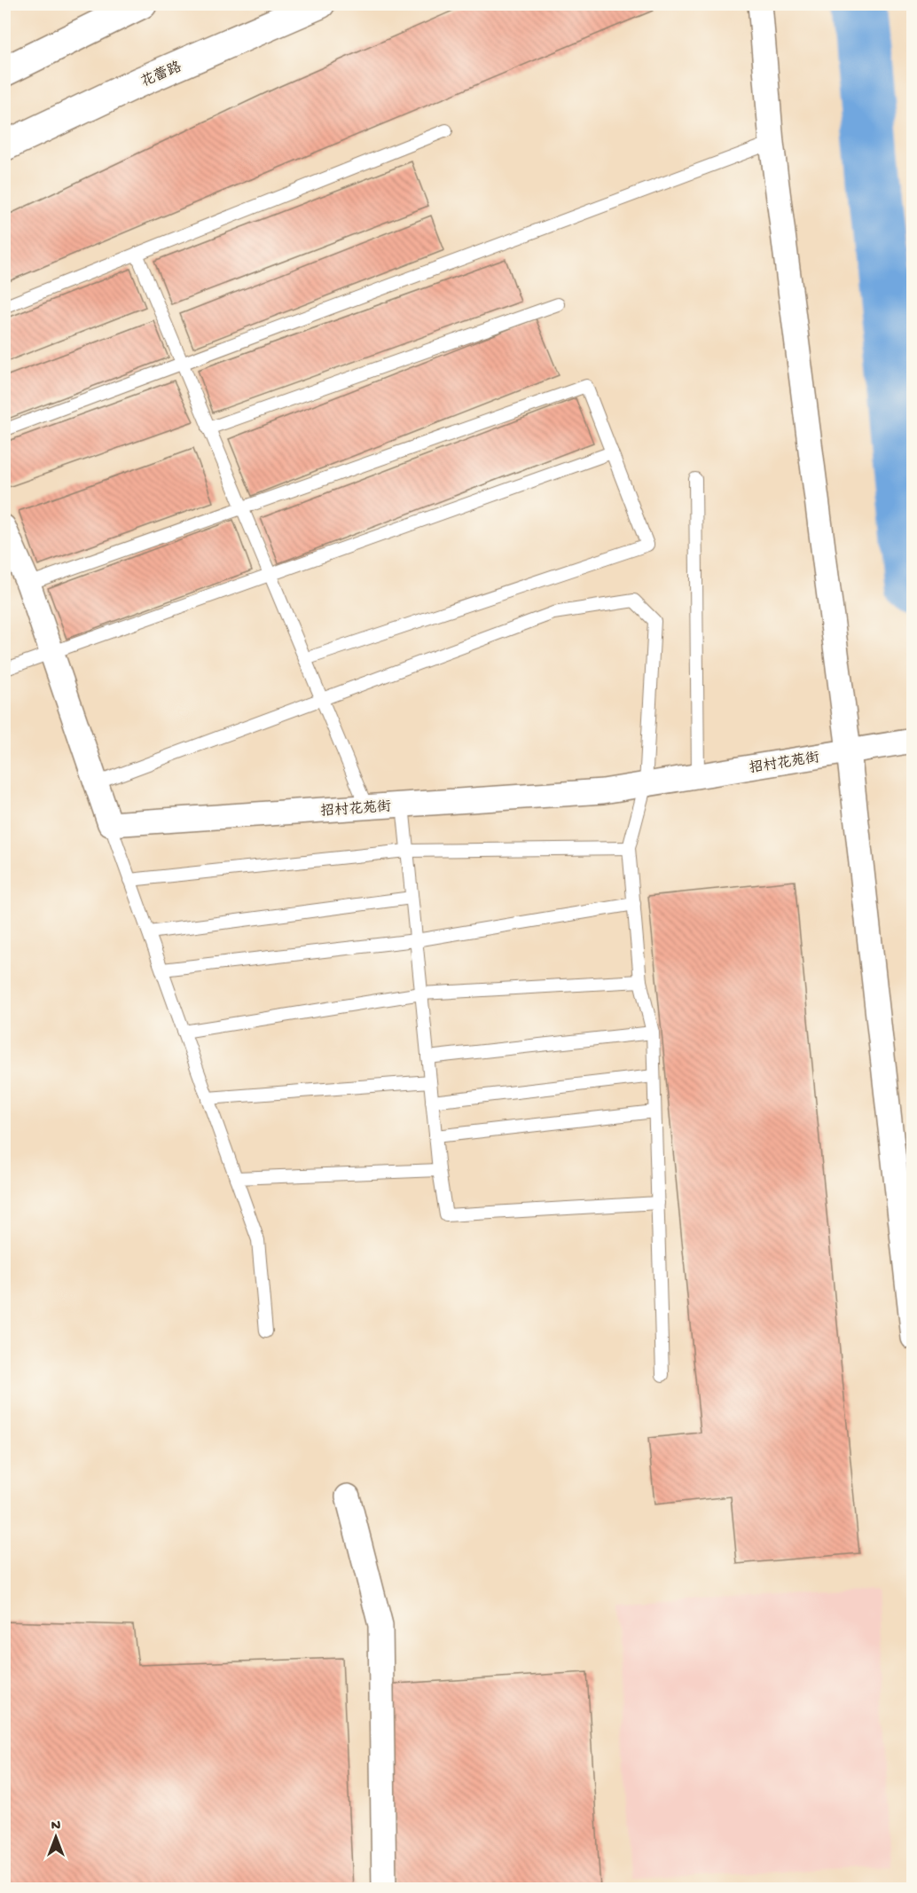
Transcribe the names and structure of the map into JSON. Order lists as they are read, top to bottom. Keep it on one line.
{"streets":{"main road":["花蕾路"],"street":["招村花苑街"]},"north":"top"}
